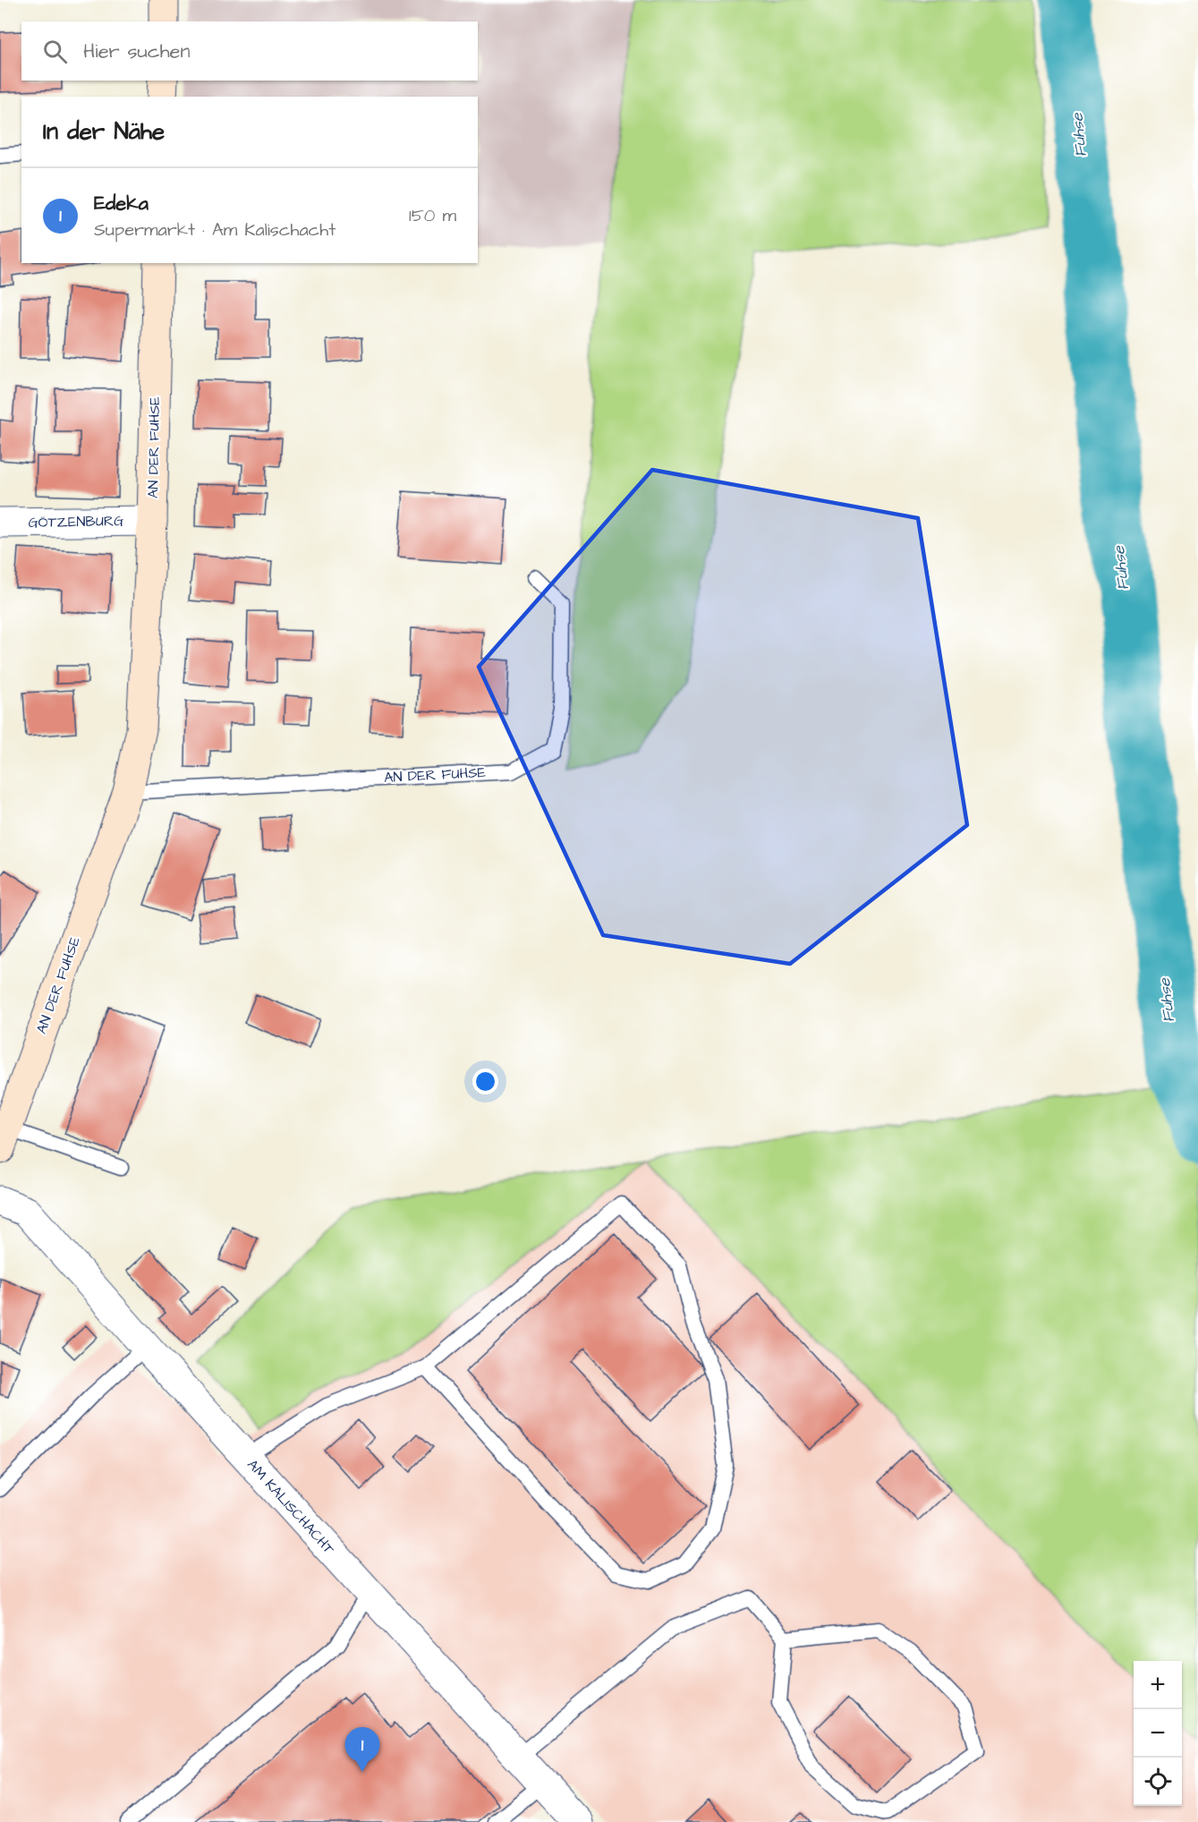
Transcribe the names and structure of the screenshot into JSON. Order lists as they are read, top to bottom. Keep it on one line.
{"streets":{"street":["AN DER FUHSE","GÖTZENBURG","AM KALISCHACHT"]},"crossings":[["AN DER FUHSE","GÖTZENBURG"]],"water":["Fuhse"],"page":{"search":"Hier suchen","heading":"In der Nähe","list":[{"mark":"1","name":"Edeka","note":"Supermarkt · Am Kalischacht","value":"150 m"}],"map_buttons":["+","−"],"pins":"1"}}
